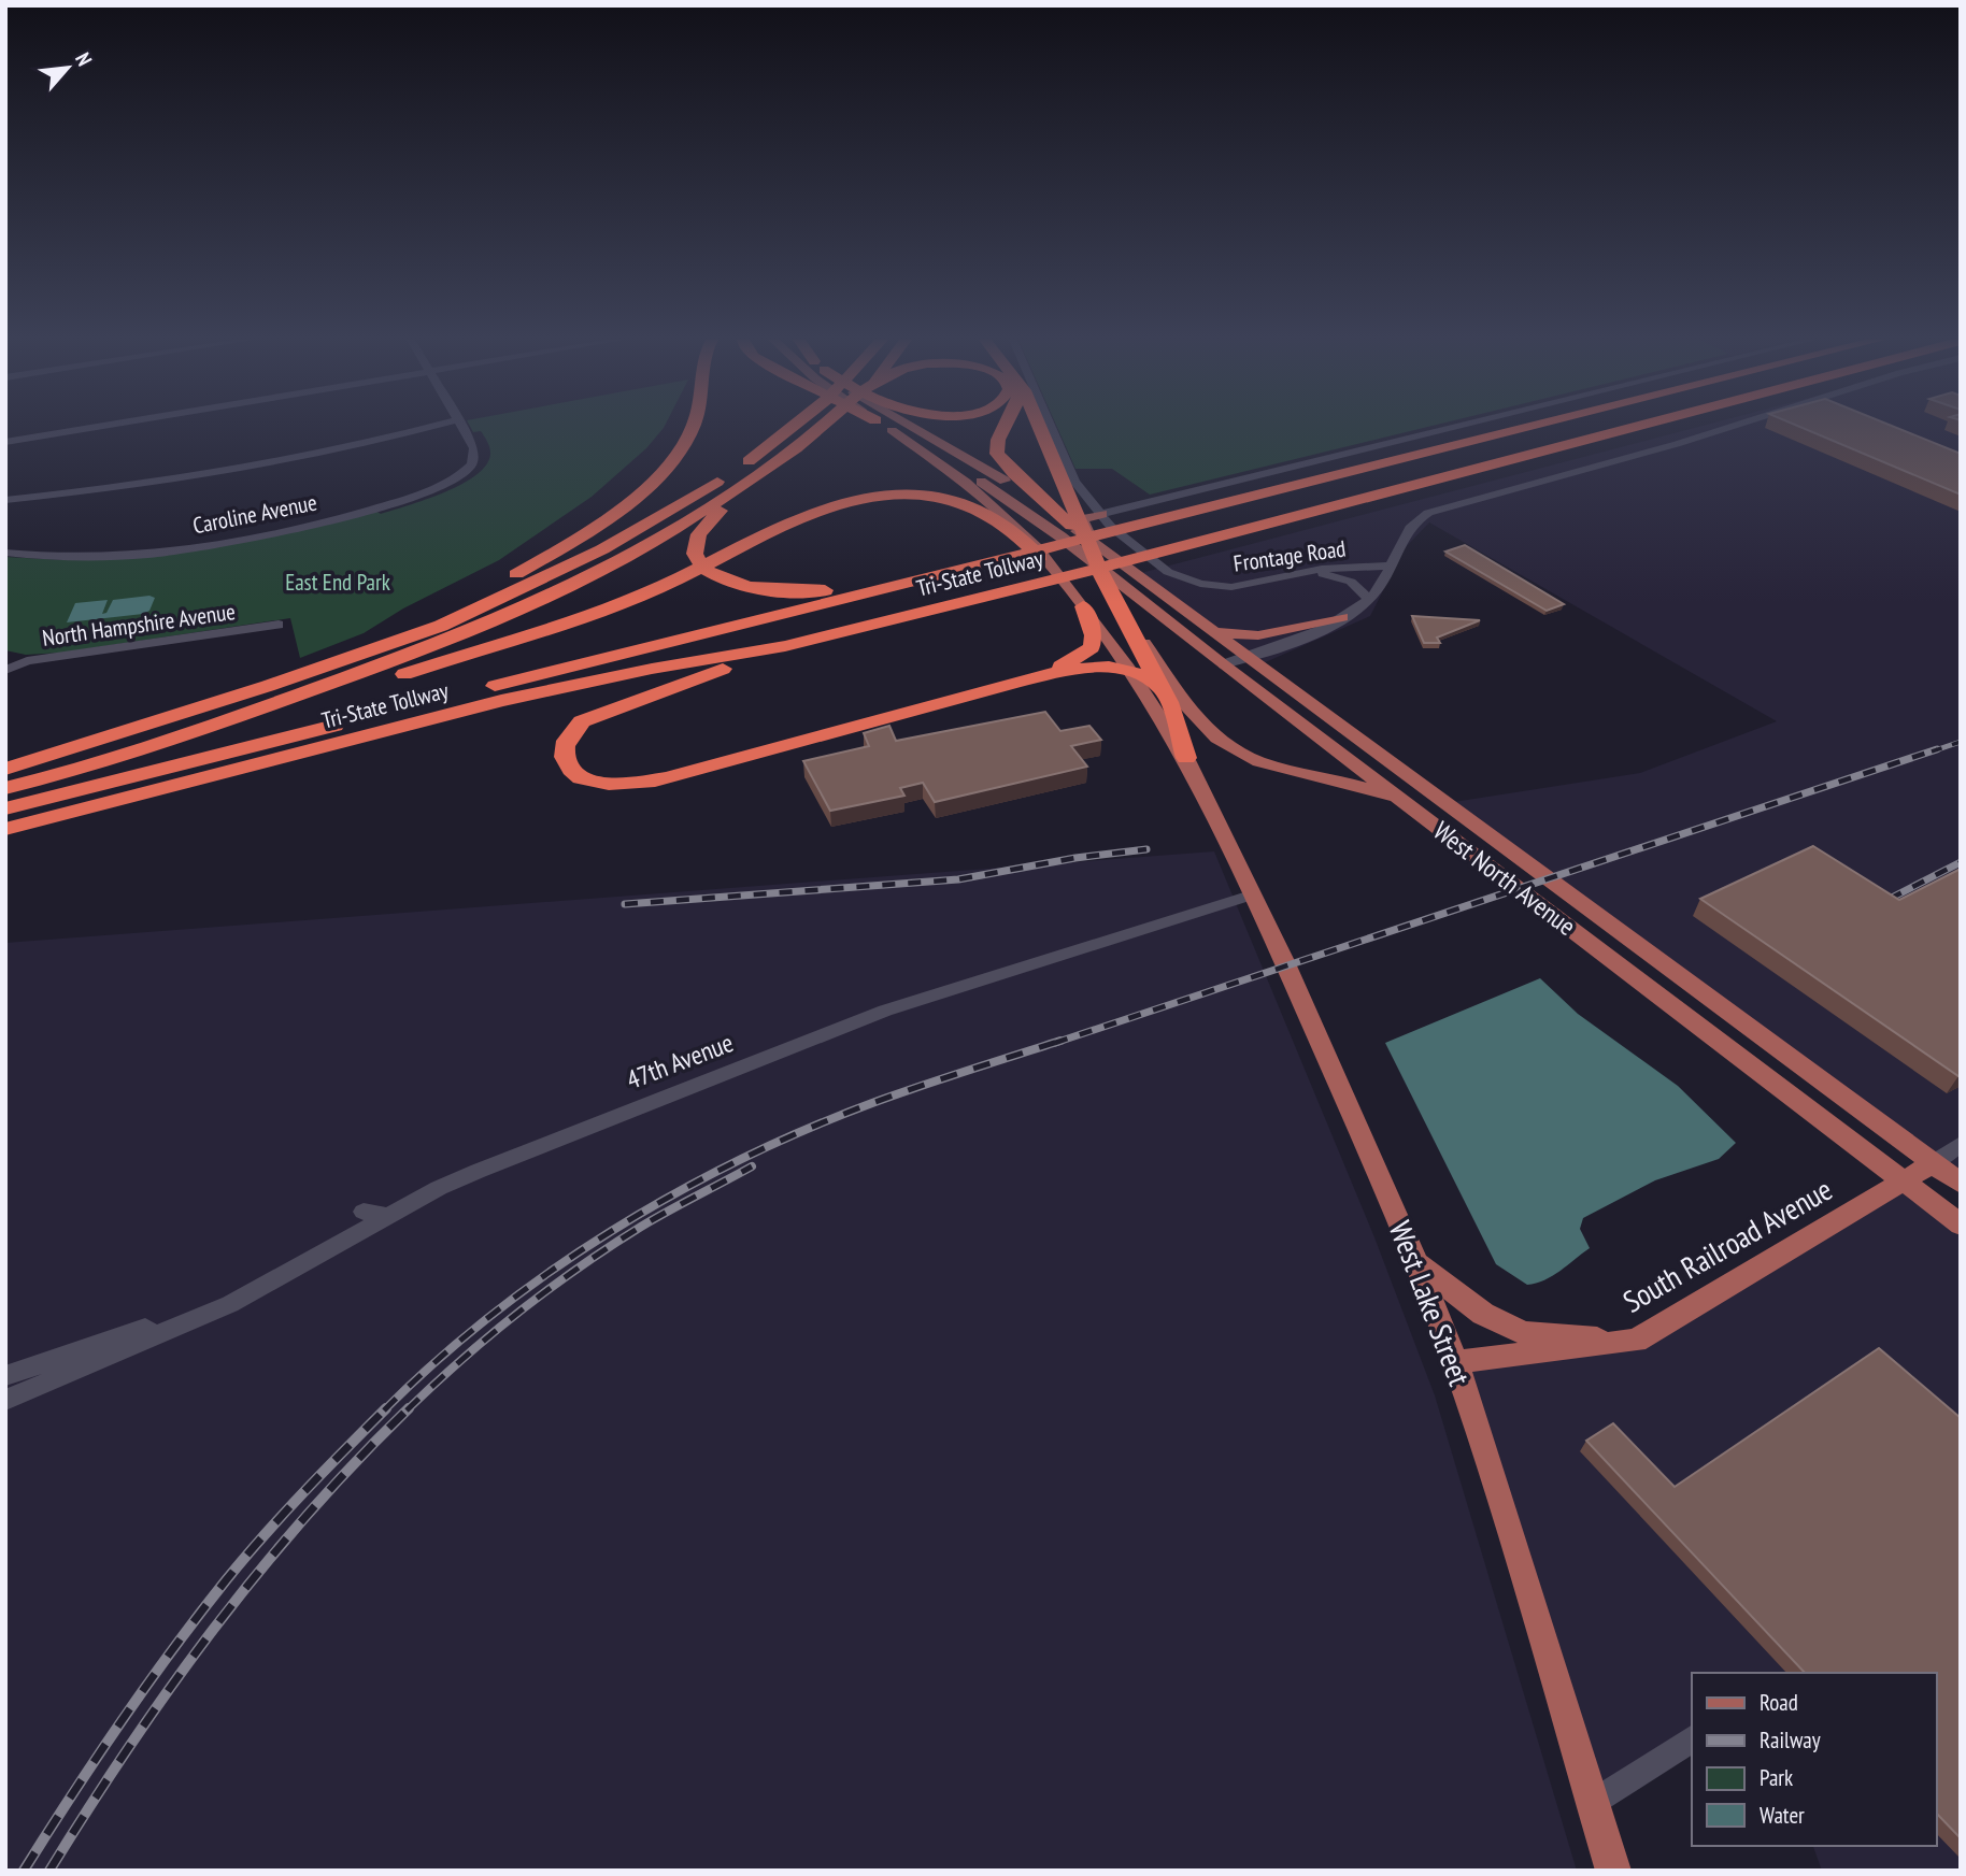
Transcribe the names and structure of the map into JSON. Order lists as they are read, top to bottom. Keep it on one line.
{"streets":{"highway":["Tri-State Tollway"],"main road":["West North Avenue","South Railroad Avenue","West Lake Street"],"street":["Caroline Avenue","Frontage Road","North Hampshire Avenue","47th Avenue"]},"crossings":[["West North Avenue","South Railroad Avenue"],["47th Avenue","West Lake Street"],["South Railroad Avenue","West Lake Street"]],"parks":["East End Park"],"legend":["Road","Railway","Park","Water"],"north":"top right"}
